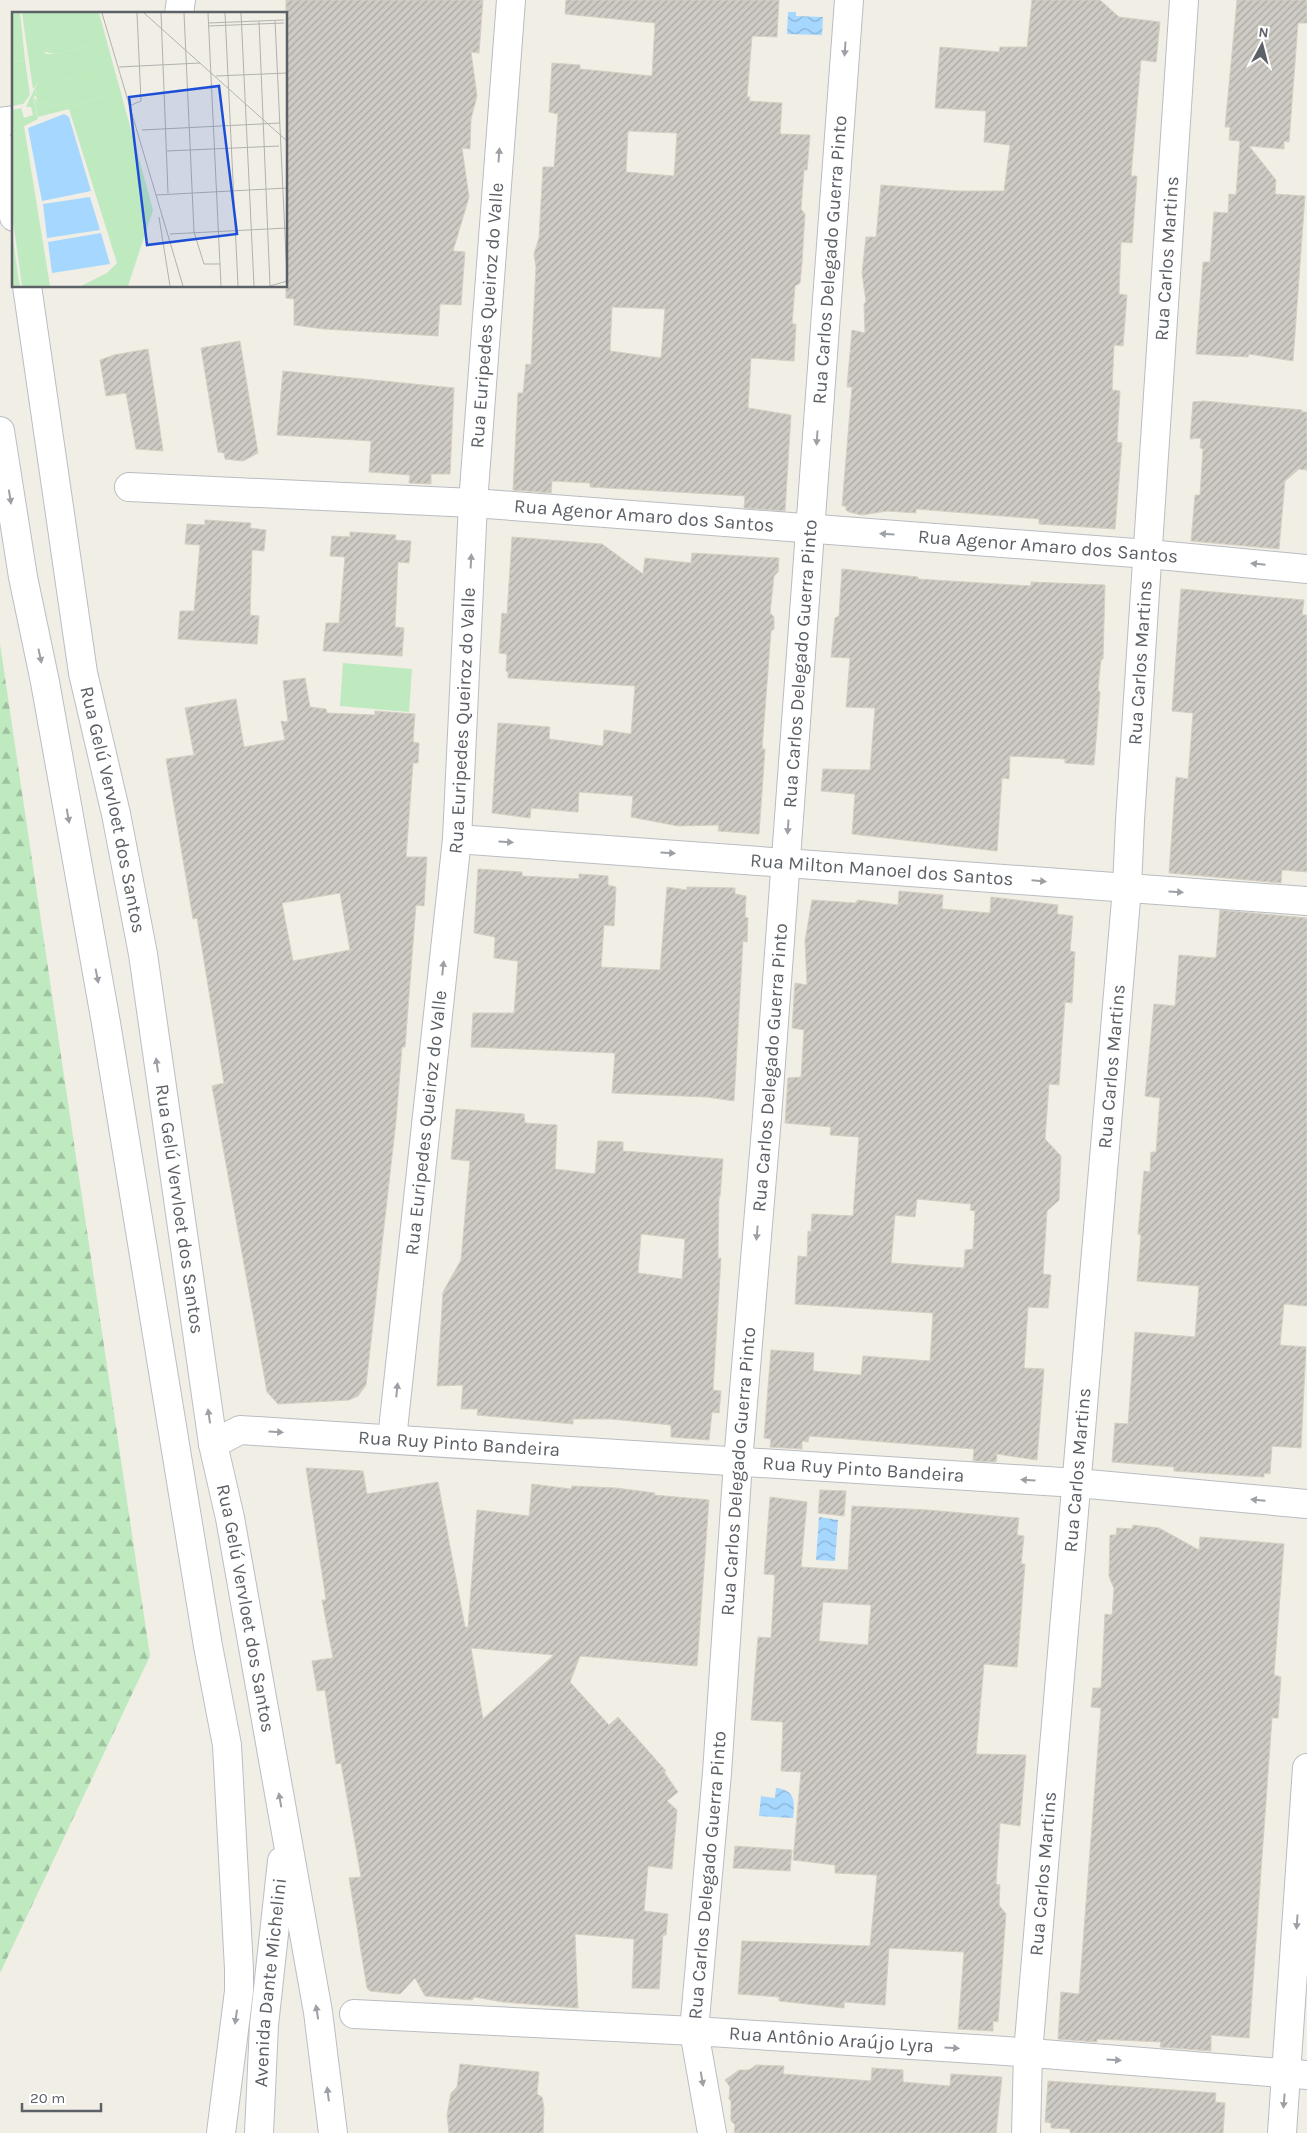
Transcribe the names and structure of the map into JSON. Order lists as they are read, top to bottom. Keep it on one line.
{"streets":{"street":["Rua Carlos Martins","Rua Carlos Delegado Guerra Pinto","Rua Euripedes Queiroz do Valle","Rua Agenor Amaro dos Santos","Rua Gelú Vervloet dos Santos","Rua Milton Manoel dos Santos","Rua Ruy Pinto Bandeira","Avenida Dante Michelini","Rua Antônio Araújo Lyra"]},"crossings":[["Rua Carlos Martins","Rua Agenor Amaro dos Santos"],["Rua Carlos Martins","Rua Milton Manoel dos Santos"],["Rua Carlos Martins","Rua Ruy Pinto Bandeira"],["Rua Carlos Martins","Rua Antônio Araújo Lyra"],["Rua Carlos Delegado Guerra Pinto","Rua Agenor Amaro dos Santos"],["Rua Carlos Delegado Guerra Pinto","Rua Milton Manoel dos Santos"],["Rua Carlos Delegado Guerra Pinto","Rua Ruy Pinto Bandeira"],["Rua Carlos Delegado Guerra Pinto","Rua Antônio Araújo Lyra"],["Rua Euripedes Queiroz do Valle","Rua Agenor Amaro dos Santos"],["Rua Euripedes Queiroz do Valle","Rua Milton Manoel dos Santos"],["Rua Euripedes Queiroz do Valle","Rua Ruy Pinto Bandeira"],["Rua Gelú Vervloet dos Santos","Rua Ruy Pinto Bandeira"],["Rua Gelú Vervloet dos Santos","Avenida Dante Michelini"]],"one_way":["Rua Carlos Delegado Guerra Pinto","Rua Euripedes Queiroz do Valle","Rua Agenor Amaro dos Santos","Rua Milton Manoel dos Santos","Rua Antônio Araújo Lyra"],"scale_bar":"20 m","north":"top"}
